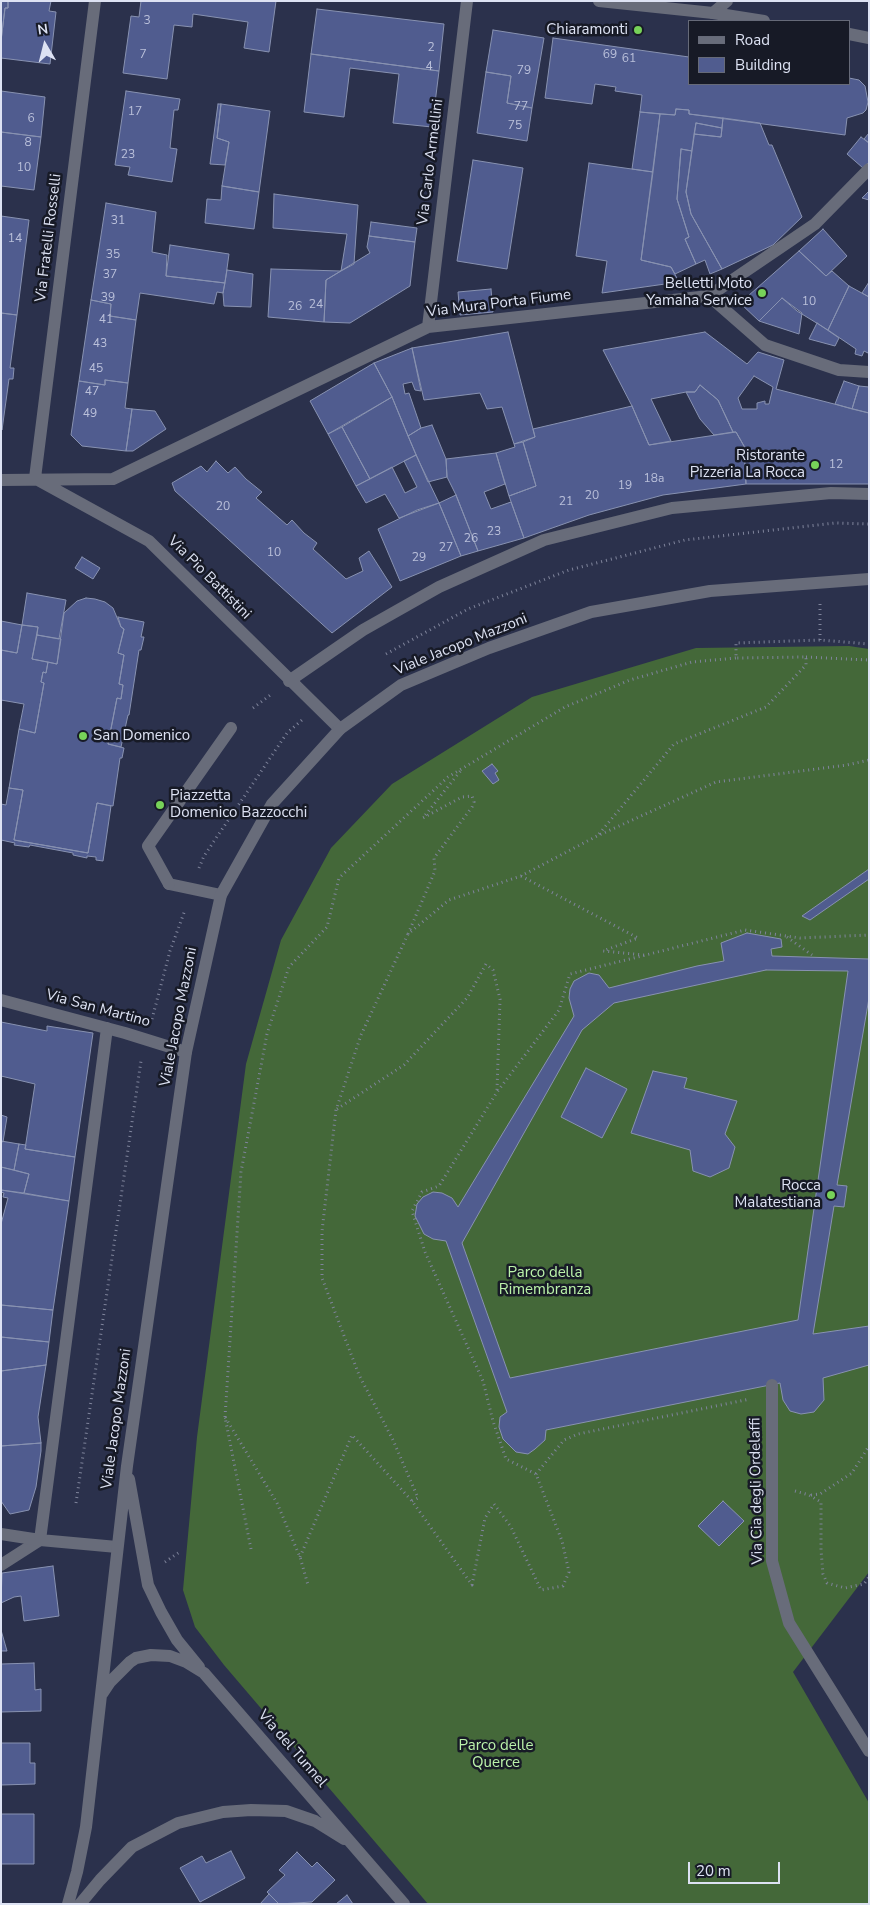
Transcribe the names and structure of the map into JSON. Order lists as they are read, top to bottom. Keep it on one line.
{"streets":{"street":["Via Carlo Armellini","Via Fratelli Rosselli","Via Mura Porta Fiume","Via Pio Battistini","Viale Jacopo Mazzoni","Via San Martino","Via Cia degli Ordelaffi","Via del Tunnel"]},"crossings":[["Via Carlo Armellini","Via Mura Porta Fiume"],["Via Fratelli Rosselli","Via Mura Porta Fiume"],["Via Fratelli Rosselli","Via Pio Battistini"],["Via Mura Porta Fiume","Via Pio Battistini"],["Via Pio Battistini","Viale Jacopo Mazzoni"],["Viale Jacopo Mazzoni","Via San Martino"],["Viale Jacopo Mazzoni","Via del Tunnel"]],"parks":["Parco della Rimembranza","Parco delle Querce"],"places":["Chiaramonti","Belletti Moto Yamaha Service","Ristorante Pizzeria La Rocca","San Domenico","Piazzetta Domenico Bazzocchi","Rocca Malatestiana"],"house_numbers":["3","2","7","69","61","4","79","77","17","6","75","8","23","10","31","14","35","37","39","10","24","26","41","43","45","47","49","12","18a","19","20","21","20","23","26","27","10","29"],"legend":["Road","Building"],"scale_bar":"20 m","north":"top"}
